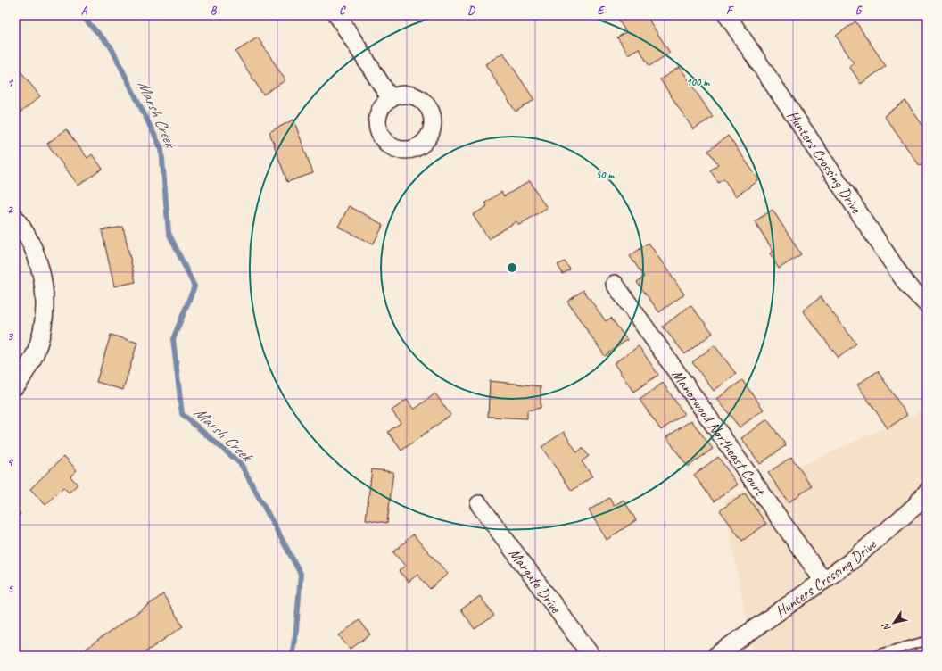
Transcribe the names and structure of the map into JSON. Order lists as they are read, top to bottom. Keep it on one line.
{"streets":{"street":["Hunters Crossing Drive","Manorwood Northeast Court","Margate Drive"]},"crossings":[["Hunters Crossing Drive","Manorwood Northeast Court"]],"water":["Marsh Creek"],"north":"bottom left","grid":{"columns":["A","B","C","D","E","F","G"],"rows":["1","2","3","4","5"]},"rings":["100 m","50 m"]}
